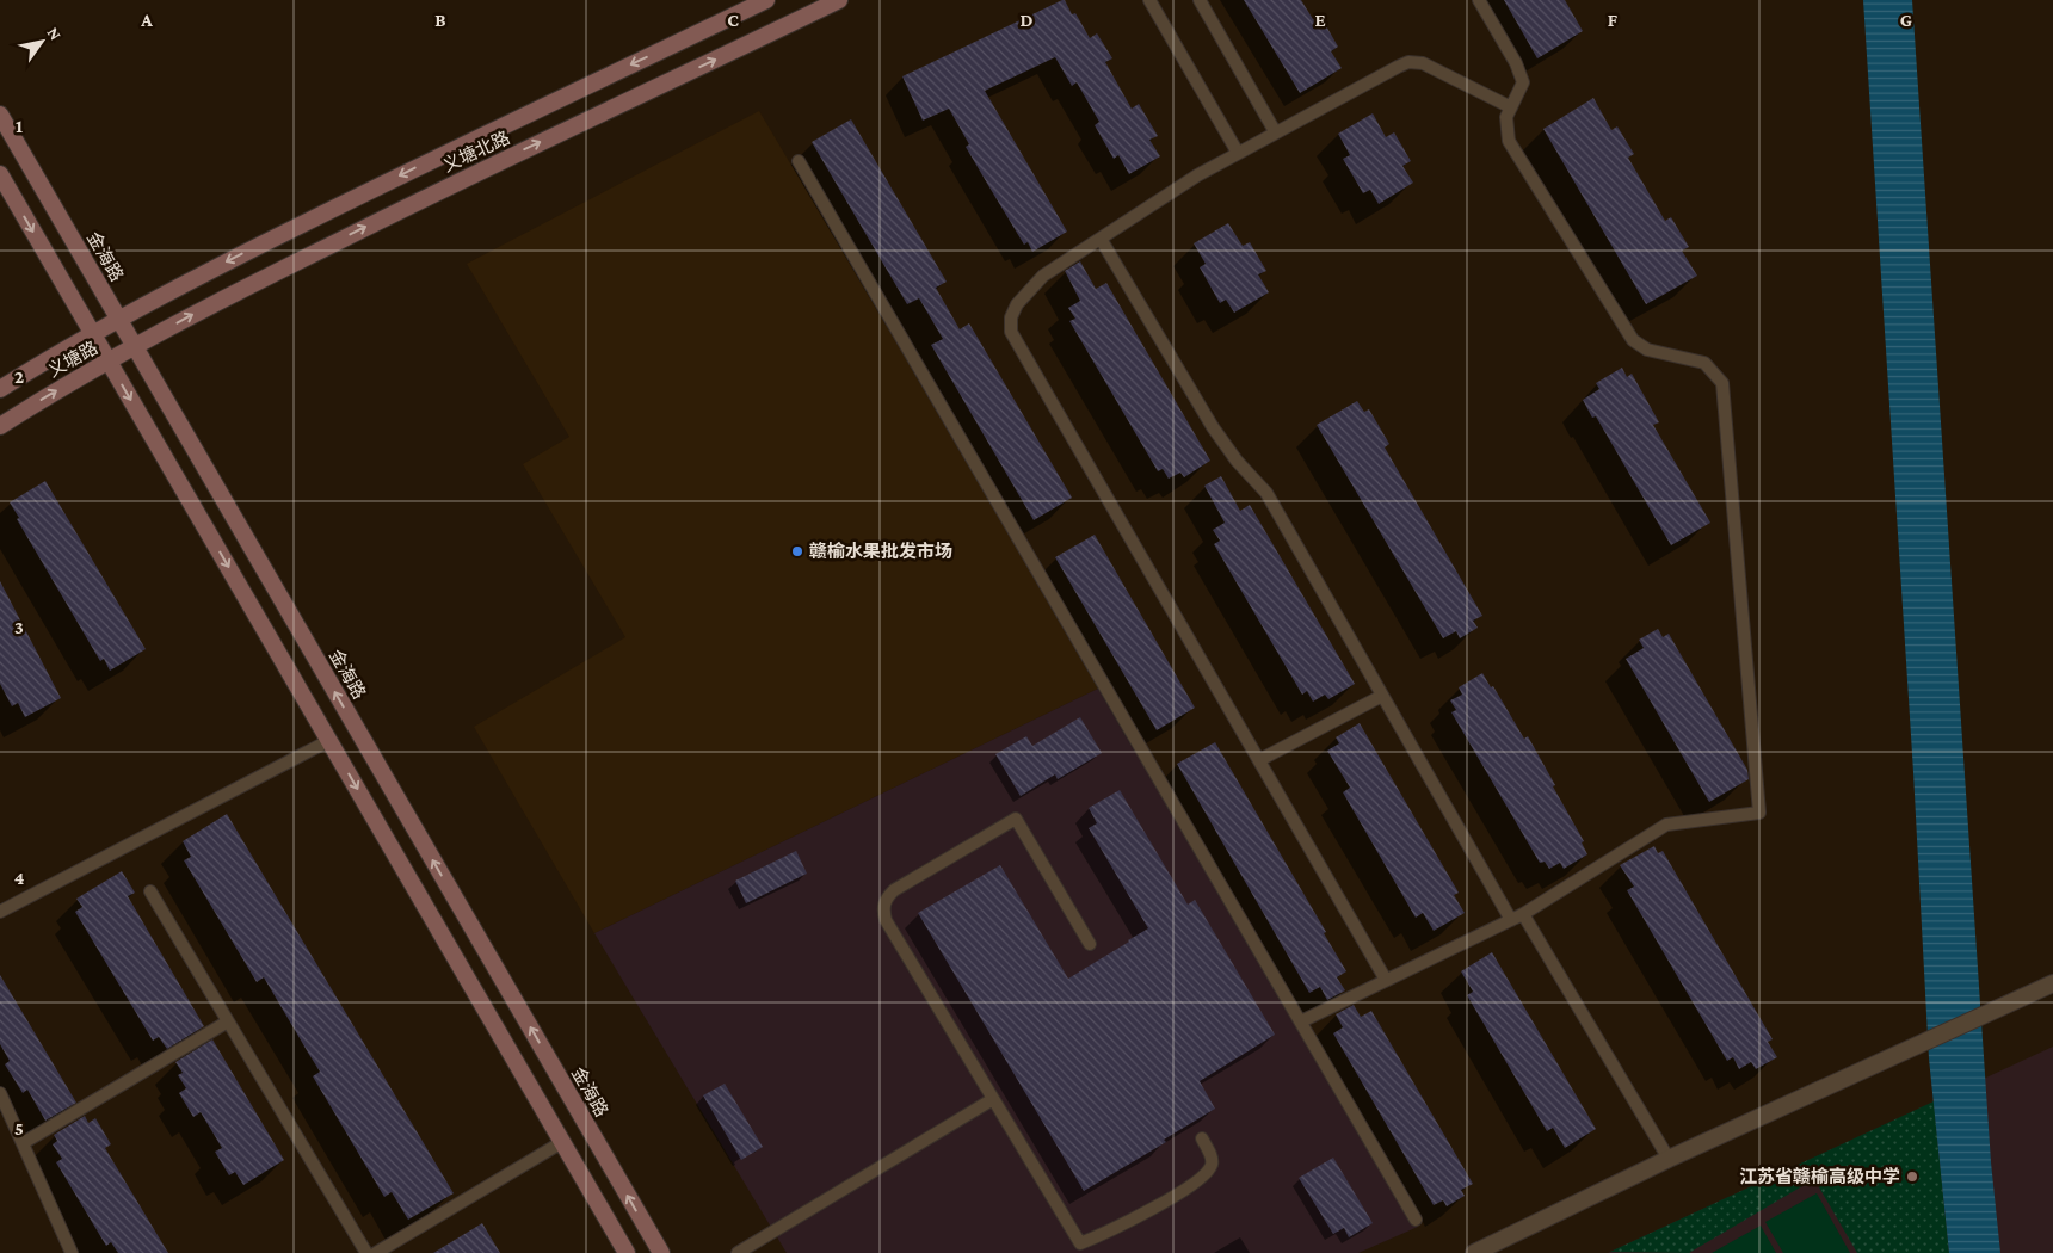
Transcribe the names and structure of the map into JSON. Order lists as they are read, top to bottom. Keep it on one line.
{"streets":{"main road":["义塘北路","金海路","义塘路"]},"crossings":[["义塘北路","金海路"],["义塘北路","义塘路"],["金海路","义塘路"]],"places":["赣榆水果批发市场","江苏省赣榆高级中学"],"north":"top right","grid":{"columns":["A","B","C","D","E","F","G"],"rows":["1","2","3","4","5"]}}
